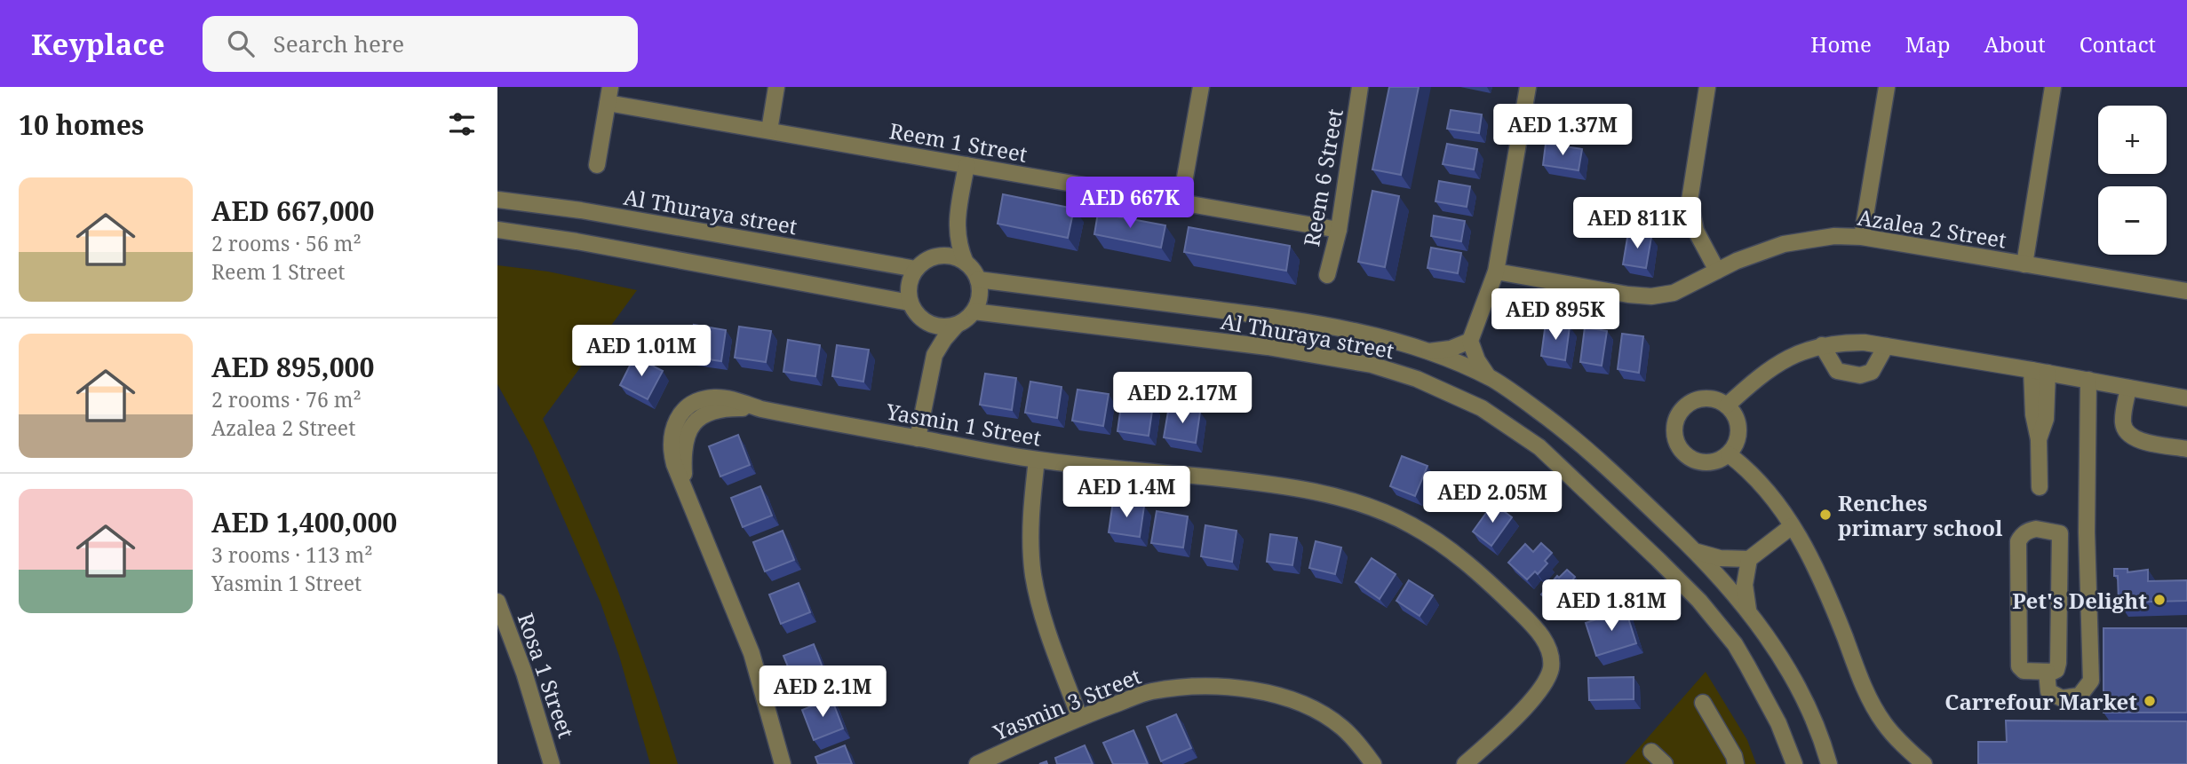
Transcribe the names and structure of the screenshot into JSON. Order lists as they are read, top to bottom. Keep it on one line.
{"streets":{"street":["Reem 1 Street","Reem 6 Street","Al Thuraya street","Azalea 2 Street","Yasmin 1 Street","Rosa 1 Street","Yasmin 3 Street"]},"crossings":[["Reem 1 Street","Reem 6 Street"]],"places":["Renches primary school","Pet's Delight","Carrefour Market"],"page":{"header":"Keyplace","search":"Search here","nav":["Home","Map","About","Contact"],"heading":"10 homes","price":["AED 1.37M","AED 667K","AED 811K","AED 895K","AED 1.01M","AED 2.17M","AED 1.4M","AED 2.05M","AED 1.81M","AED 2.1M"],"map_buttons":["+","−"],"list":[{"name":"AED 667,000","note":"2 rooms · 56 m² · Reem 1 Street"},{"name":"AED 895,000","note":"2 rooms · 76 m² · Azalea 2 Street"},{"name":"AED 1,400,000","note":"3 rooms · 113 m² · Yasmin 1 Street"}]}}
